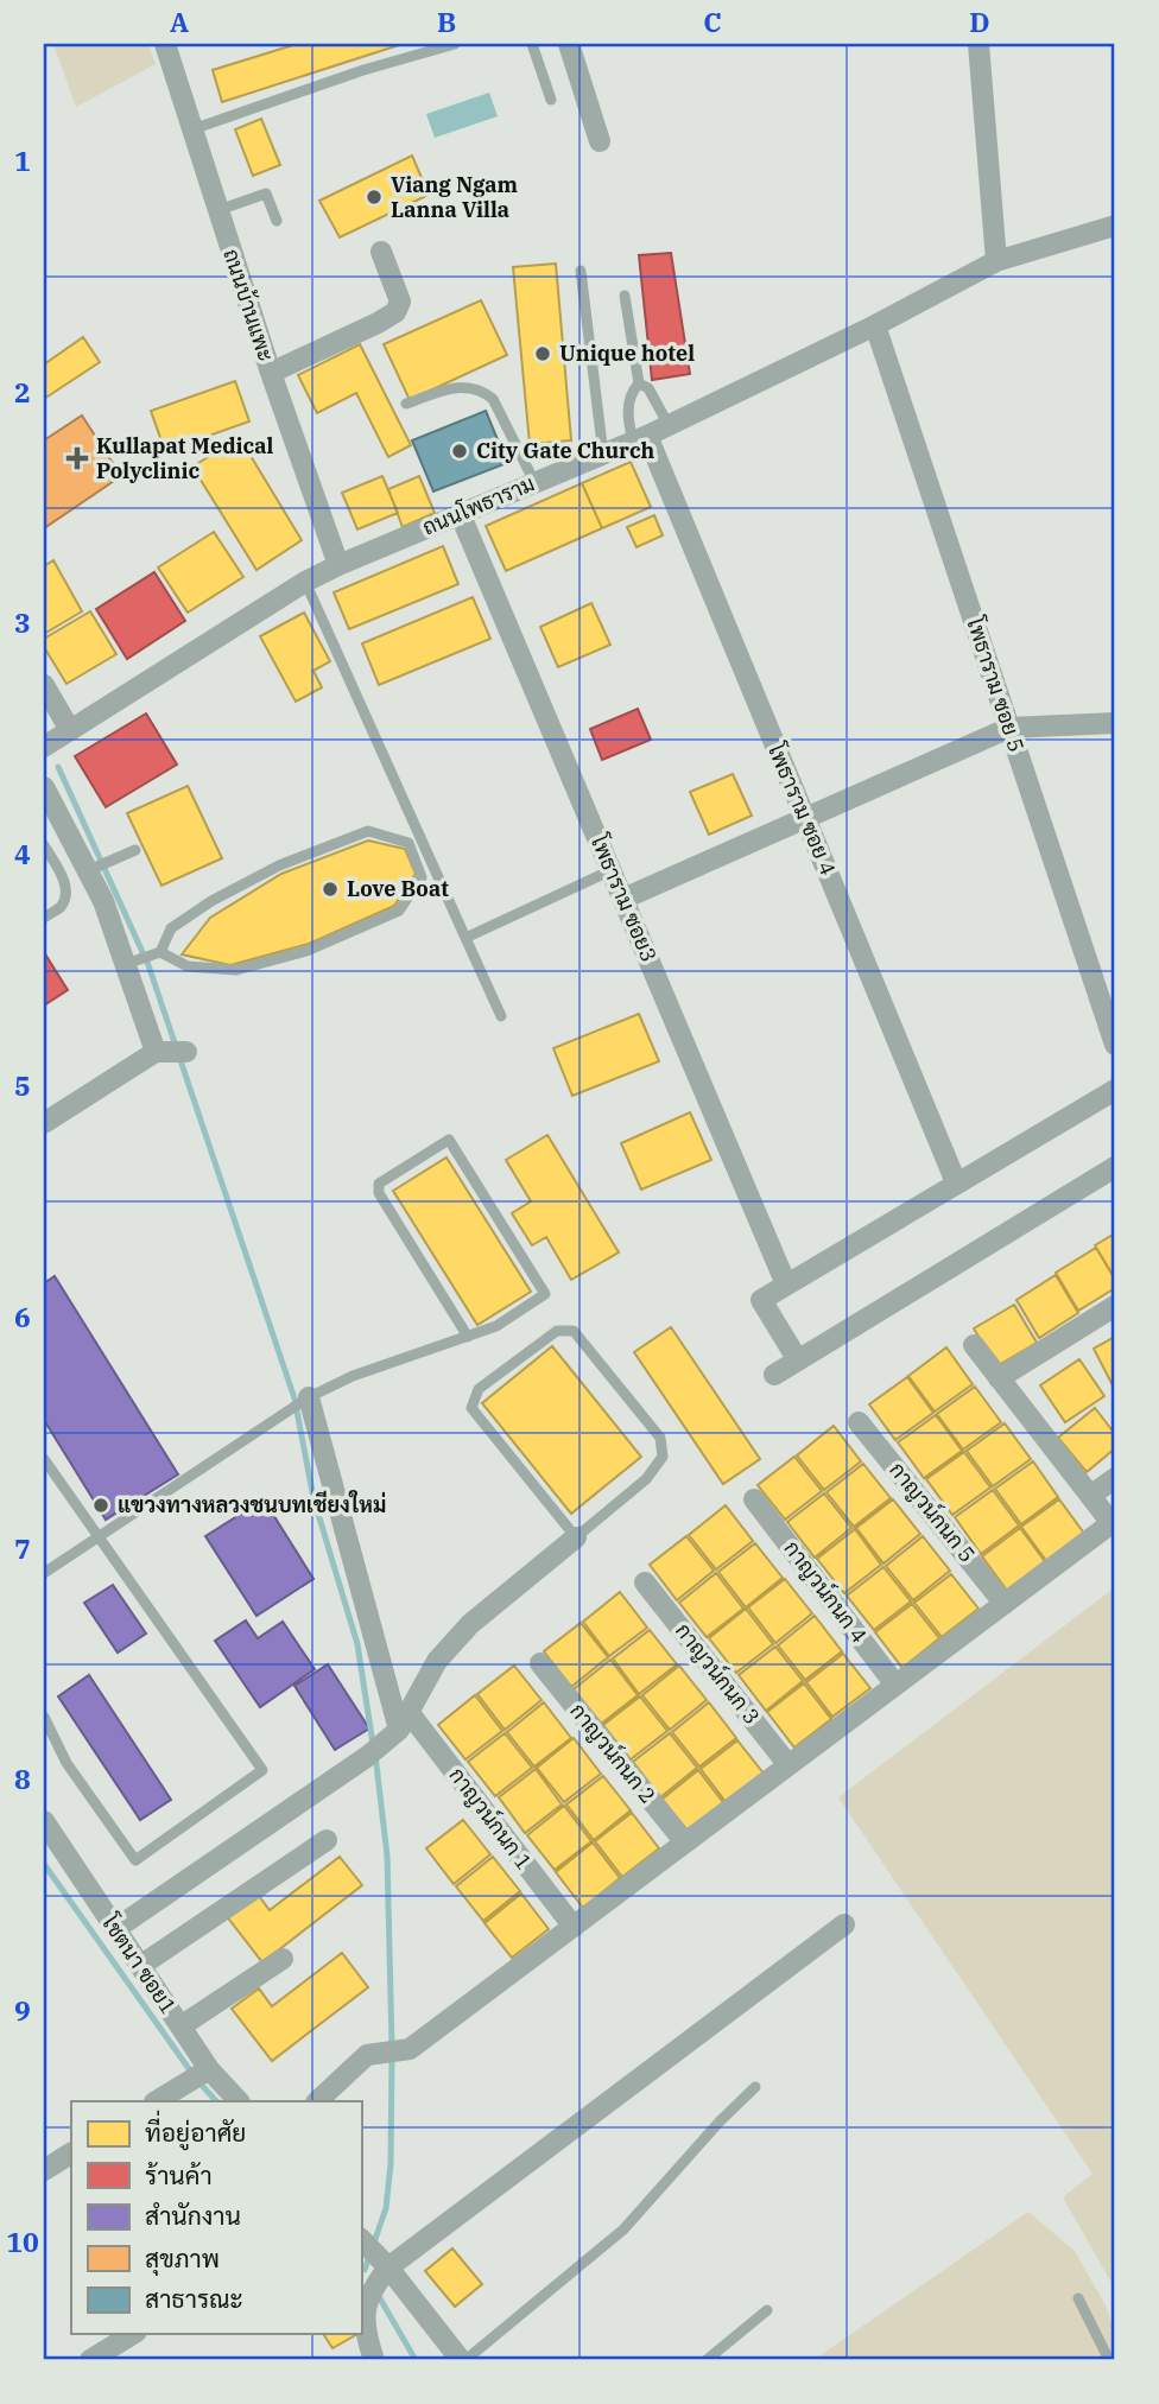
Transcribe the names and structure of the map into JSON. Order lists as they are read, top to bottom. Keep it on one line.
{"streets":{"street":["ถนนบ้านแพะ","ถนนโพธาราม","โพธาราม ซอย 5","โพธาราม ซอย 4","โพธาราม ซอย3","กาญวน์กนก 5","กาญวน์กนก 4","กาญวน์กนก 3","กาญวน์กนก 2","กาญวน์กนก 1","โชตนา ซอย1"]},"crossings":[["ถนนบ้านแพะ","ถนนโพธาราม"],["ถนนโพธาราม","โพธาราม ซอย 5"],["ถนนโพธาราม","โพธาราม ซอย 4"],["ถนนโพธาราม","โพธาราม ซอย3"]],"places":{"other":["Viang Ngam Lanna Villa","Unique hotel","City Gate Church","Love Boat","แขวงทางหลวงชนบทเชียงใหม่"],"health":["Kullapat Medical Polyclinic"]},"legend":["ที่อยู่อาศัย","ร้านค้า","สำนักงาน","สุขภาพ","สาธารณะ"],"grid":{"columns":["A","B","C","D"],"rows":["1","2","3","4","5","6","7","8","9","10"]}}
